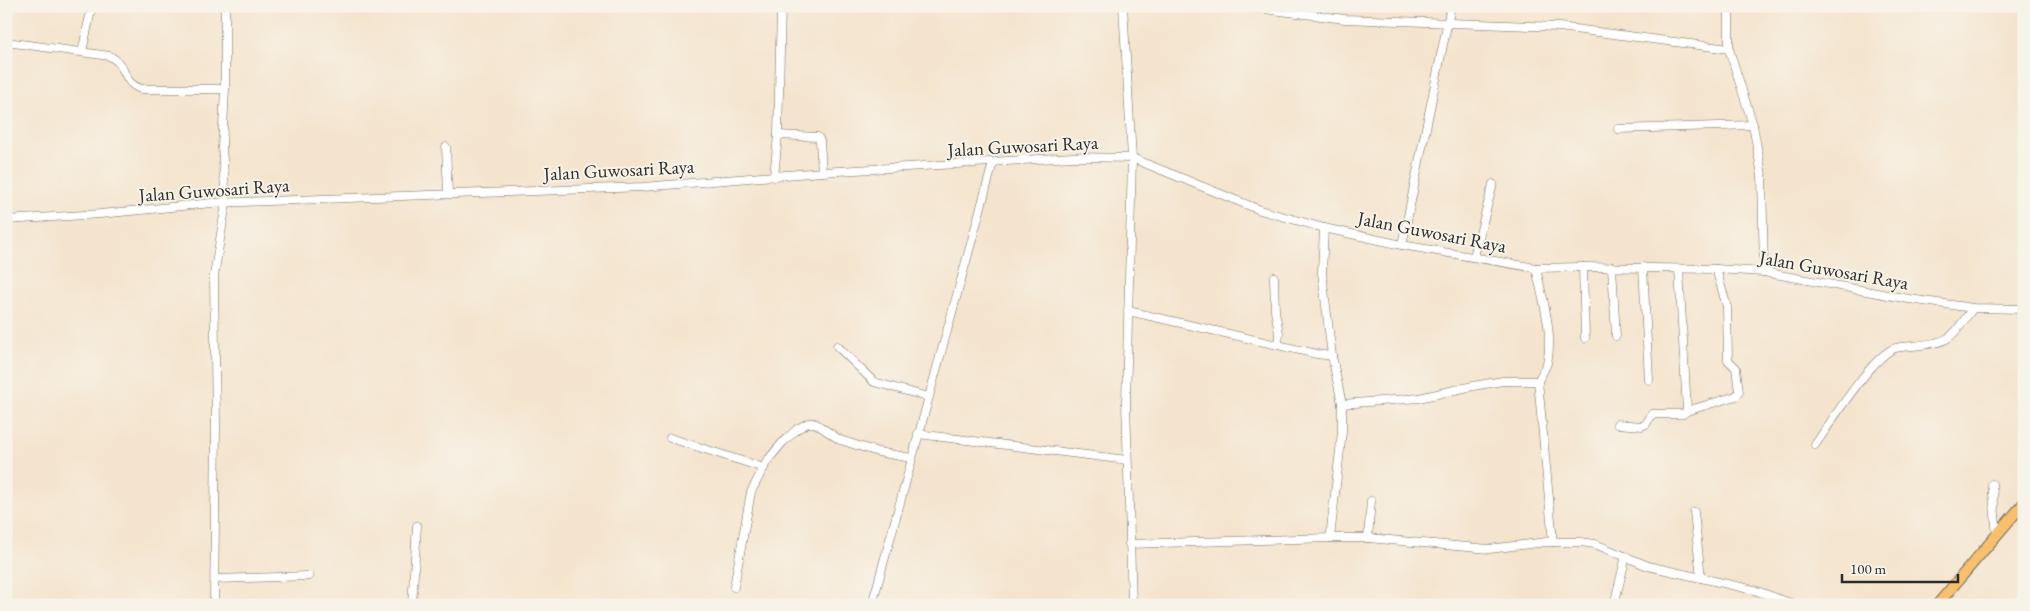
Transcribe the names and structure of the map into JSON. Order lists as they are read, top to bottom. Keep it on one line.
{"streets":{"street":["Jalan Guwosari Raya"]},"scale_bar":"100 m"}
